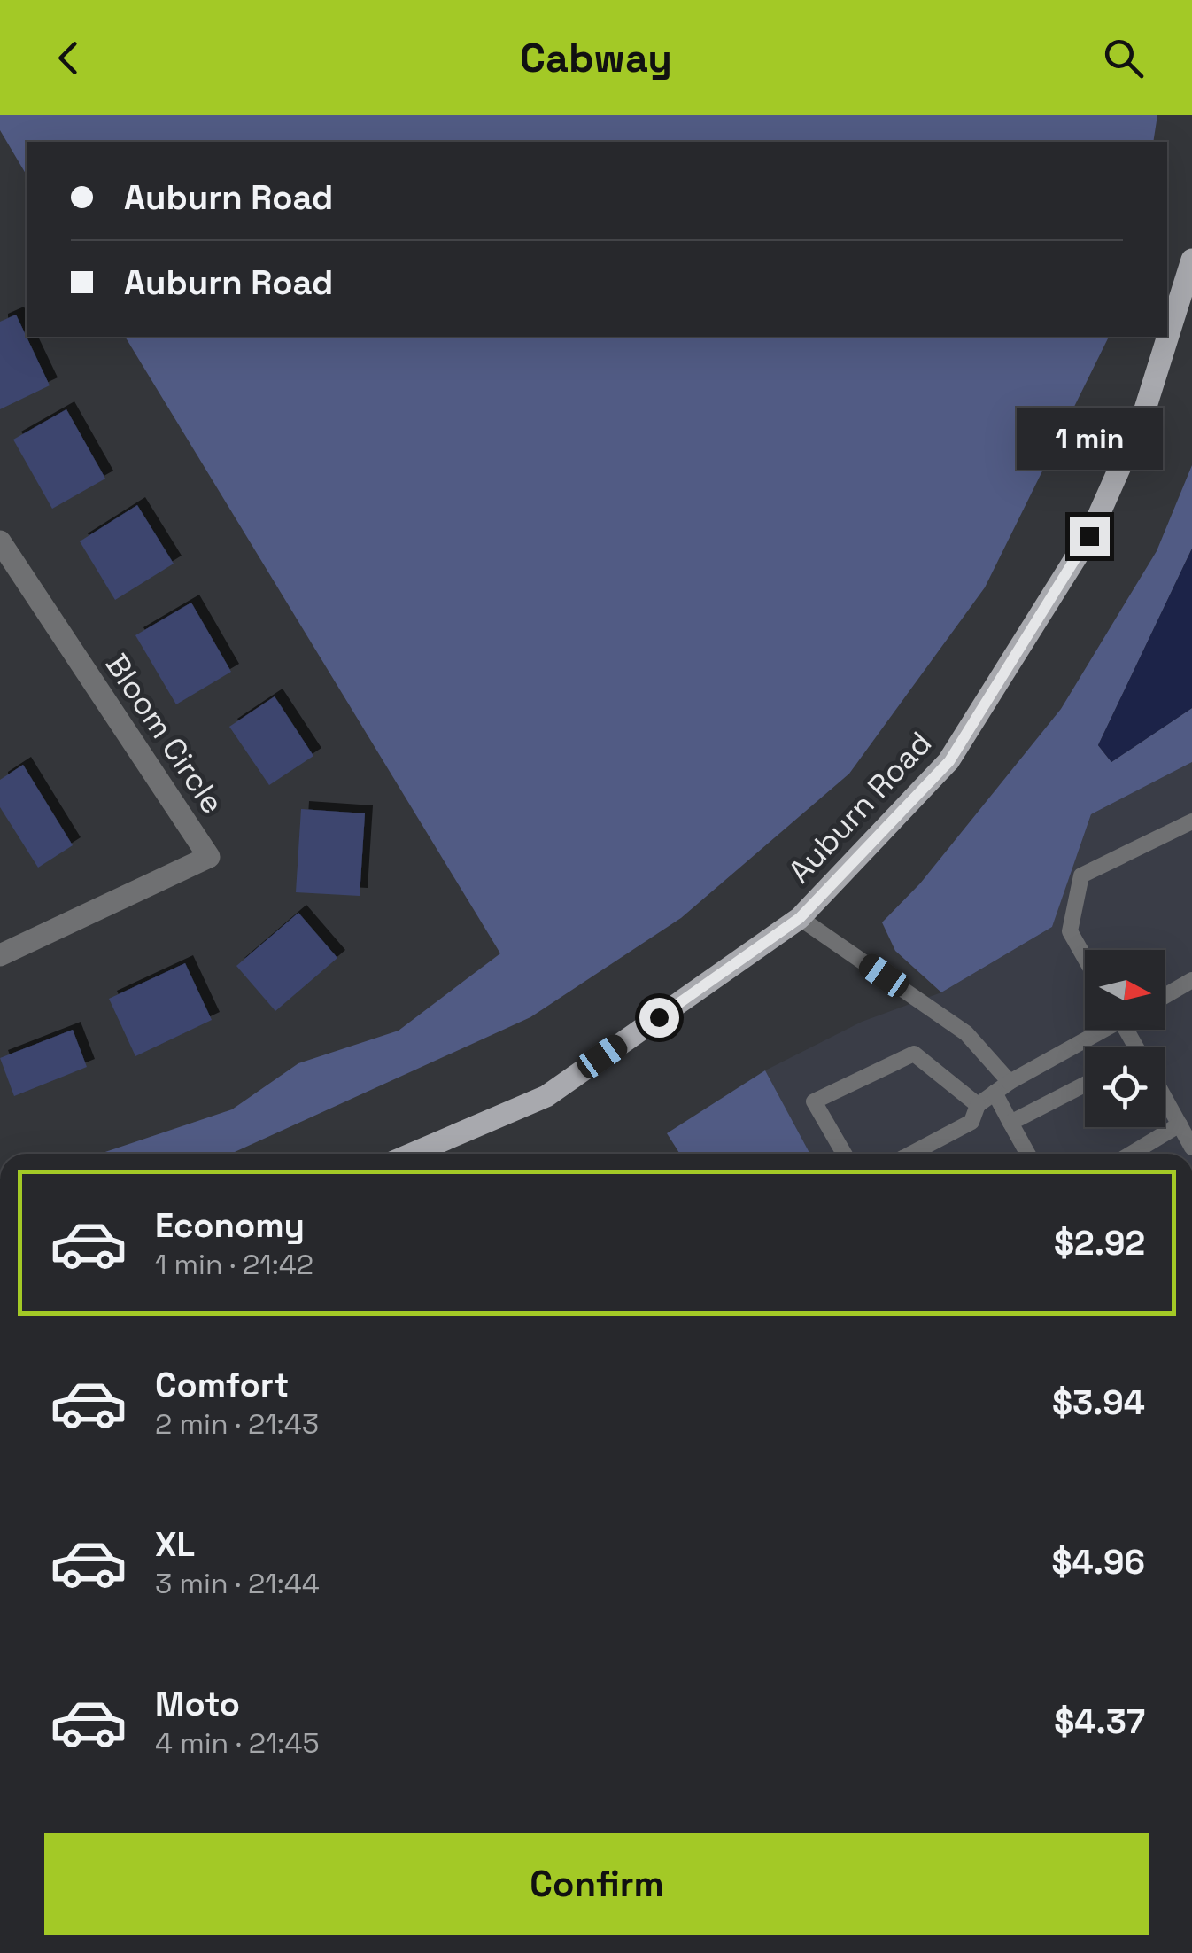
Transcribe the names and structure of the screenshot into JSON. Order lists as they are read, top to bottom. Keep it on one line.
{"streets":{"main road":["Auburn Road"],"street":["Bloom Circle"]},"north":"right","page":{"header":"Cabway","banner":["Auburn Road","Auburn Road"],"bubble":"1 min","list":[{"name":"Economy","note":"1 min · 21:42","value":"$2.92"},{"name":"Comfort","note":"2 min · 21:43","value":"$3.94"},{"name":"XL","note":"3 min · 21:44","value":"$4.96"},{"name":"Moto","note":"4 min · 21:45","value":"$4.37"}],"buttons":"Confirm"}}
